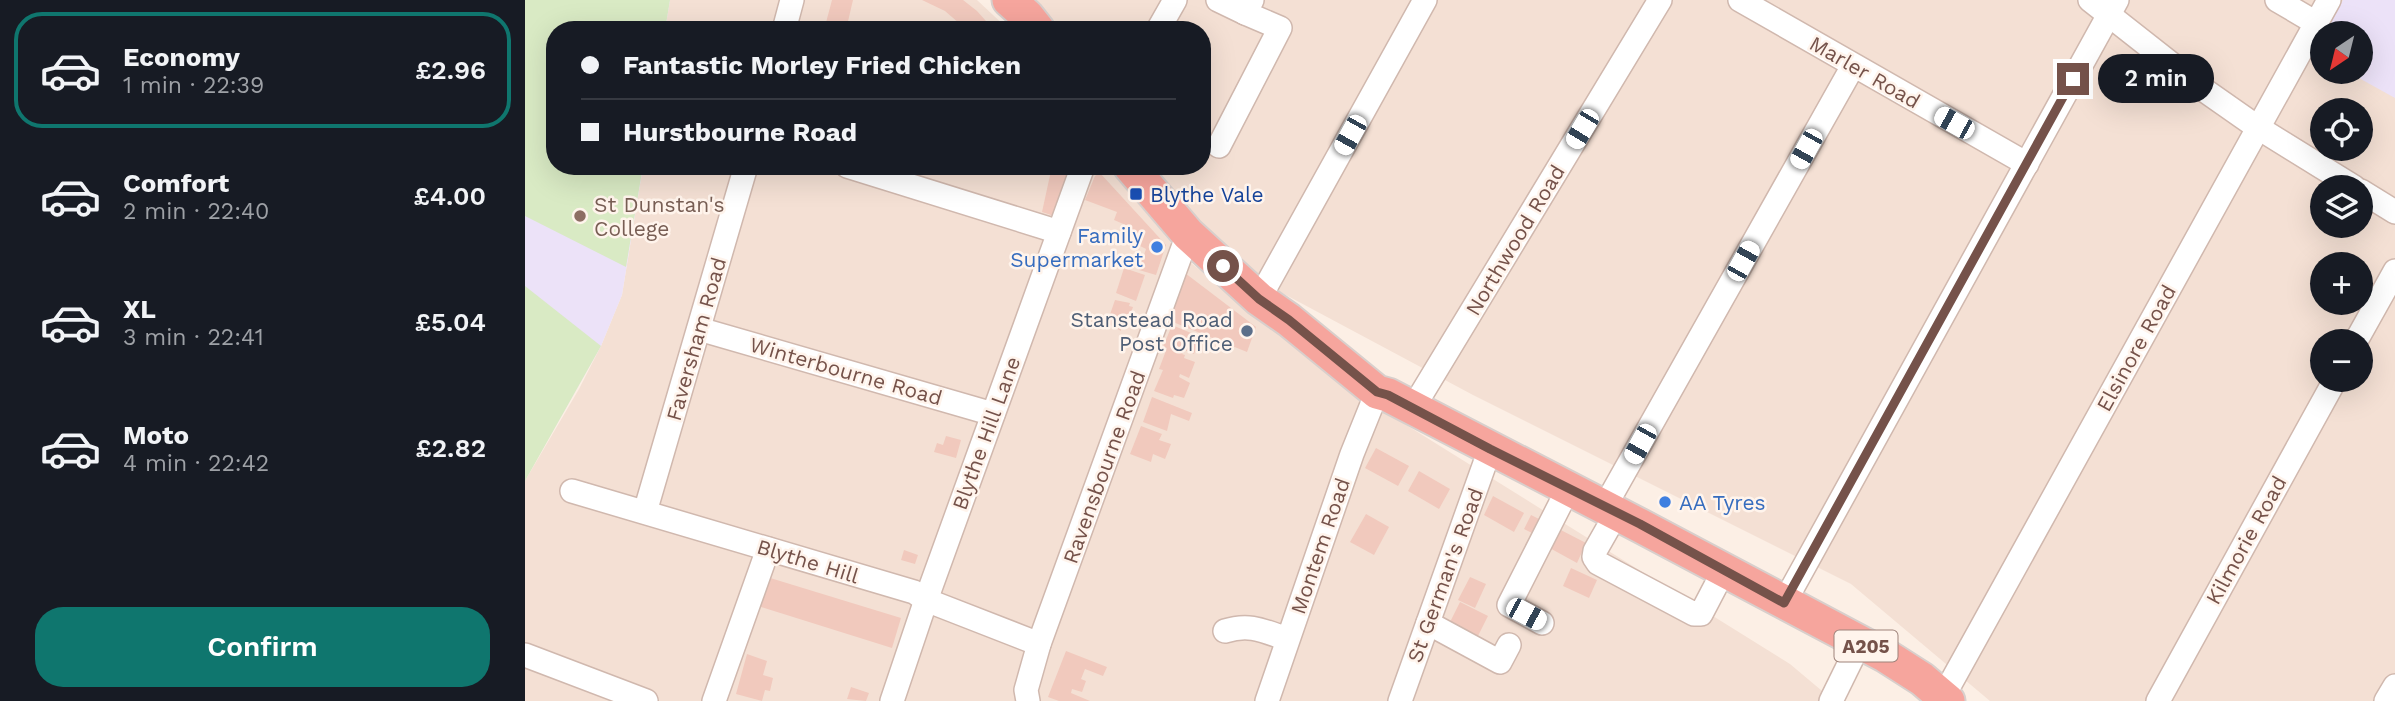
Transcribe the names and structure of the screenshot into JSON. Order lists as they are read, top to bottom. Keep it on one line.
{"streets":{"highway":["A205"],"street":["Marler Road","Northwood Road","Faversham Road","Elsinore Road","Winterbourne Road","Blythe Hill Lane","Ravensbourne Road","Kilmorie Road","Montem Road","Blythe Hill","St German's Road"]},"crossings":[["Northwood Road","A205"],["Faversham Road","Winterbourne Road"],["Faversham Road","Blythe Hill"],["Elsinore Road","A205"],["Winterbourne Road","Blythe Hill Lane"],["Blythe Hill Lane","Blythe Hill"],["Ravensbourne Road","Blythe Hill"],["Ravensbourne Road","A205"],["Montem Road","A205"],["St German's Road","A205"]],"places":{"transit":["Blythe Vale"],"other":["St Dunstan's College","Family Supermarket","Stanstead Road Post Office","AA Tyres"]},"north":"bottom left","page":{"list":[{"name":"Economy","note":"1 min · 22:39","value":"£2.96"},{"name":"Comfort","note":"2 min · 22:40","value":"£4.00"},{"name":"XL","note":"3 min · 22:41","value":"£5.04"},{"name":"Moto","note":"4 min · 22:42","value":"£2.82"}],"map_buttons":["+","−"],"banner":["Fantastic Morley Fried Chicken","Hurstbourne Road"],"bubble":"2 min","buttons":"Confirm"}}
